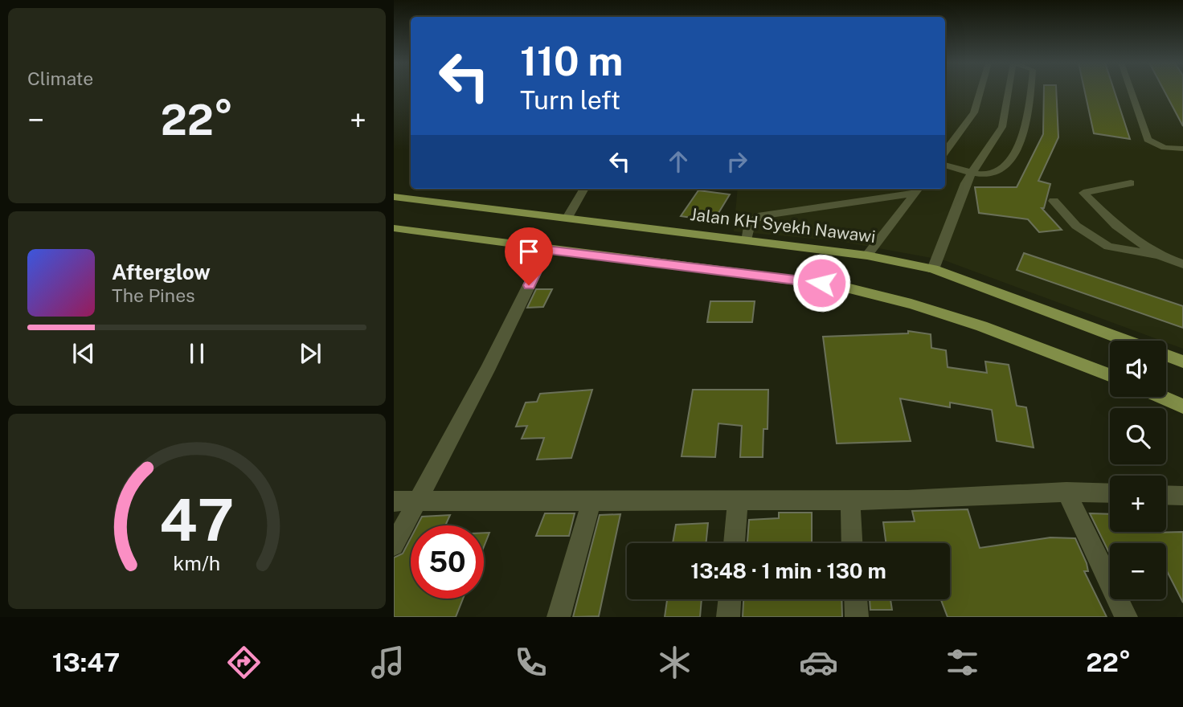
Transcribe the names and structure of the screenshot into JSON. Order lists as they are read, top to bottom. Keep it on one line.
{"streets":{"main road":["Jalan KH Syekh Nawawi"]},"page":{"tile":"Climate","turn":["110 m","Turn left"],"heat":["−","22°","+"],"song":["Afterglow","The Pines"],"map_buttons":["+","−"],"limit":"50","trip":"13:48 · 1 min · 130 m","tabs":["13:47","22°"],"gauge":["47","km/h"]}}
